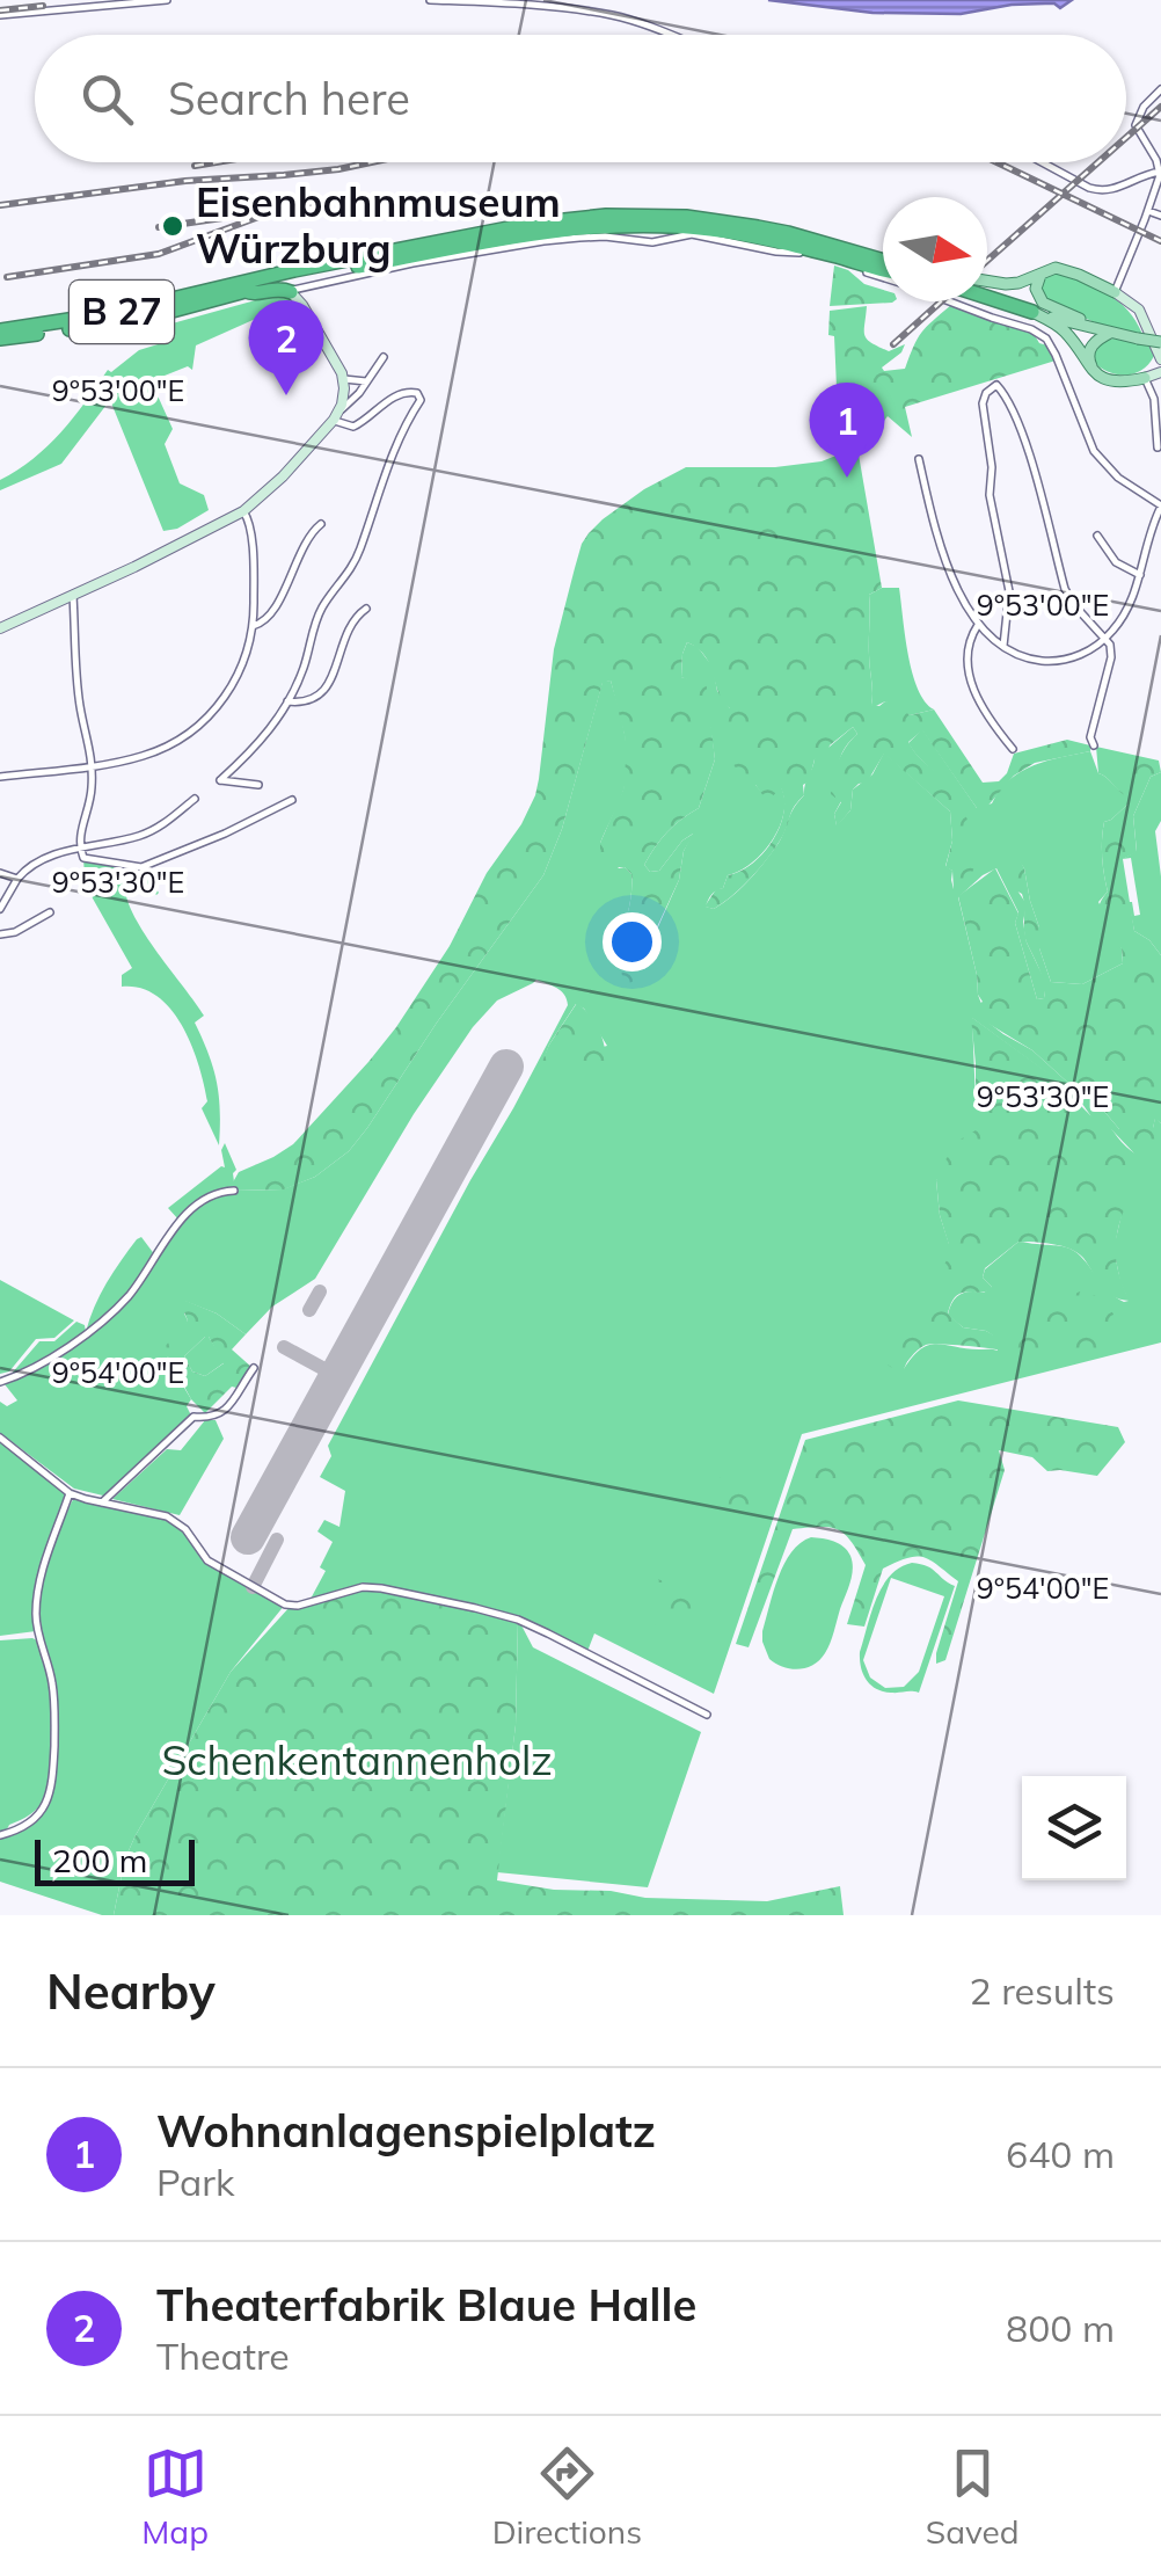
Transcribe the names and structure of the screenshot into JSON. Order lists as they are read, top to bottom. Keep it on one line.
{"streets":{"highway":["B 27"]},"parks":["Schenkentannenholz"],"places":["Eisenbahnmuseum Würzburg"],"scale_bar":"200 m","north":"right","page":{"search":"Search here","pins":["2","1"],"scale":"200 m","heading":["Nearby","2 results"],"list":[{"mark":"1","name":"Wohnanlagenspielplatz","note":"Park","value":"640 m"},{"mark":"2","name":"Theaterfabrik Blaue Halle","note":"Theatre","value":"800 m"}],"nav":["Map","Directions","Saved"]},"coordinates":["9°53'00\"E","9°53'30\"E","9°54'00\"E"]}
